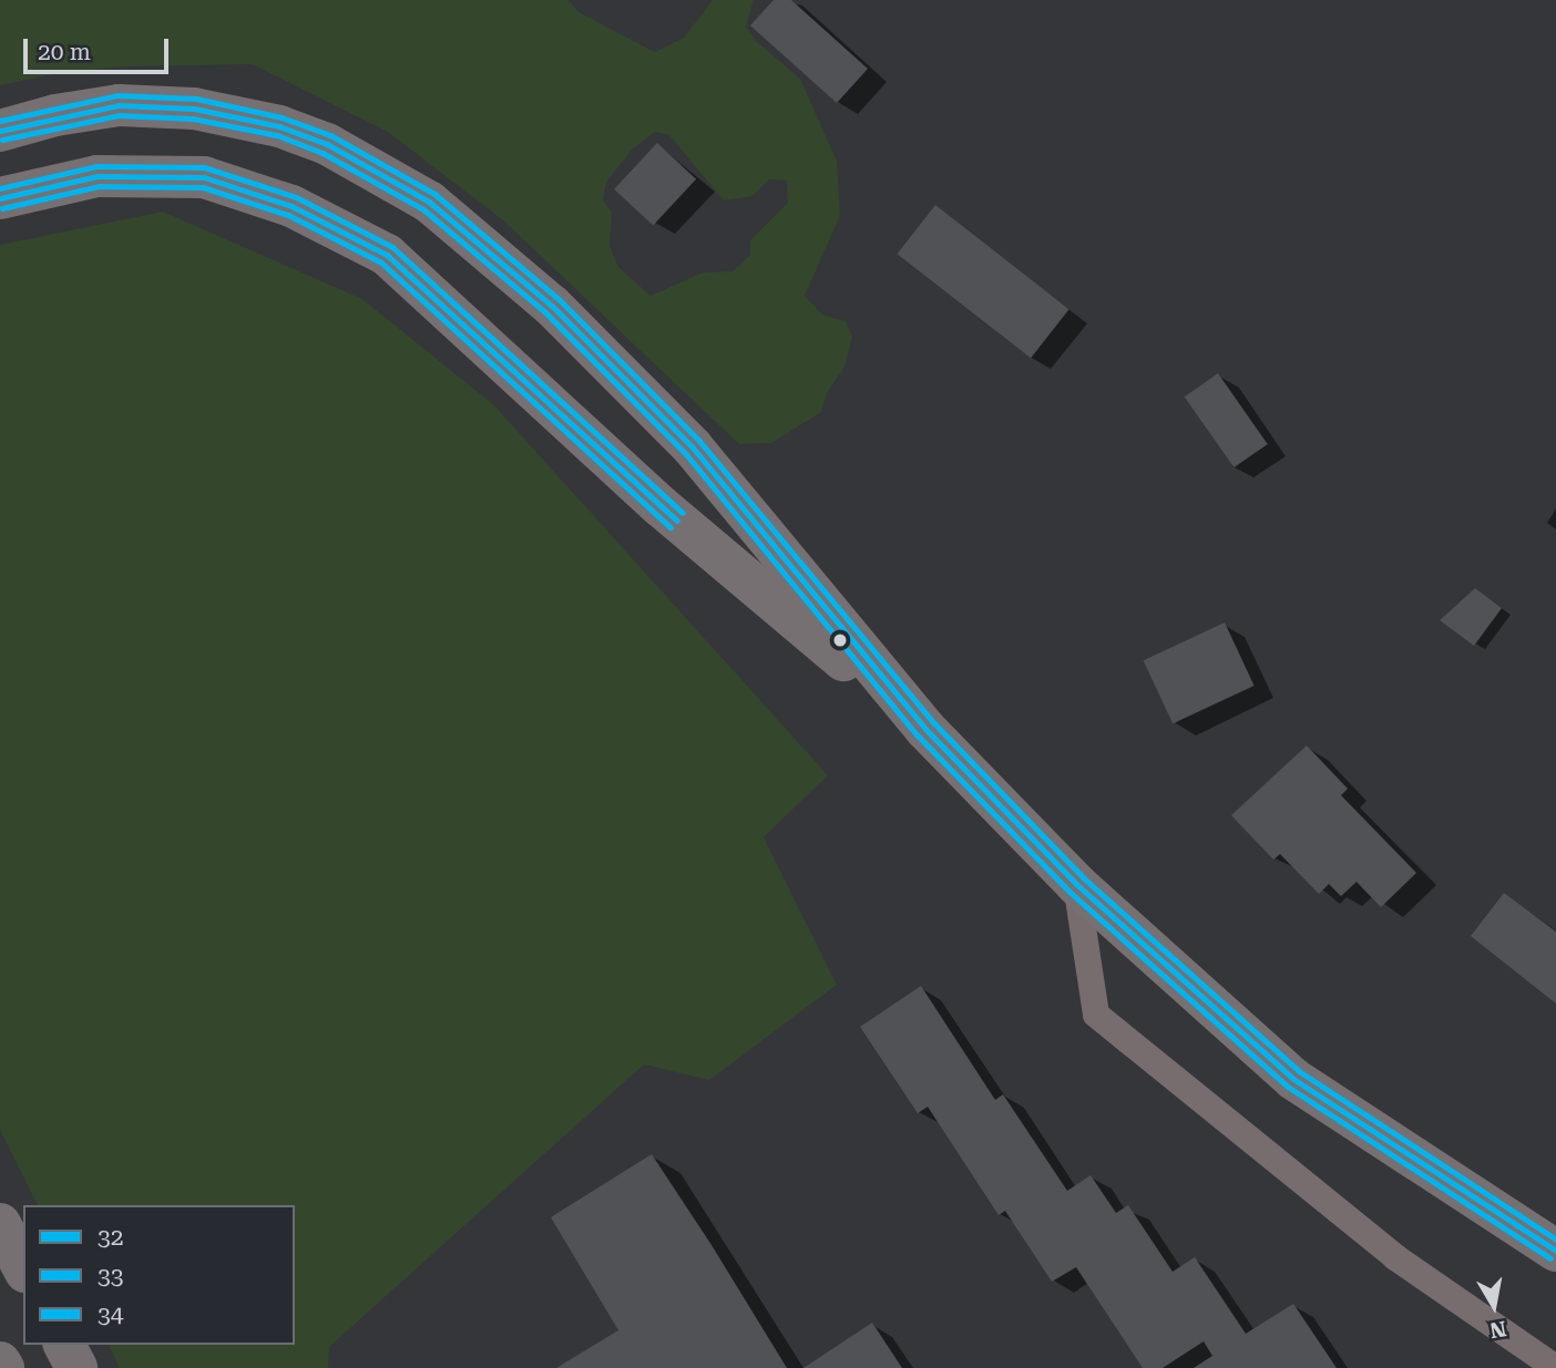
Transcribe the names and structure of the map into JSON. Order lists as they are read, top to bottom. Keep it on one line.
{"lines":["transit line 34","transit line 32","transit line 33"],"legend":["32","33","34"],"scale_bar":"20 m","north":"bottom"}
